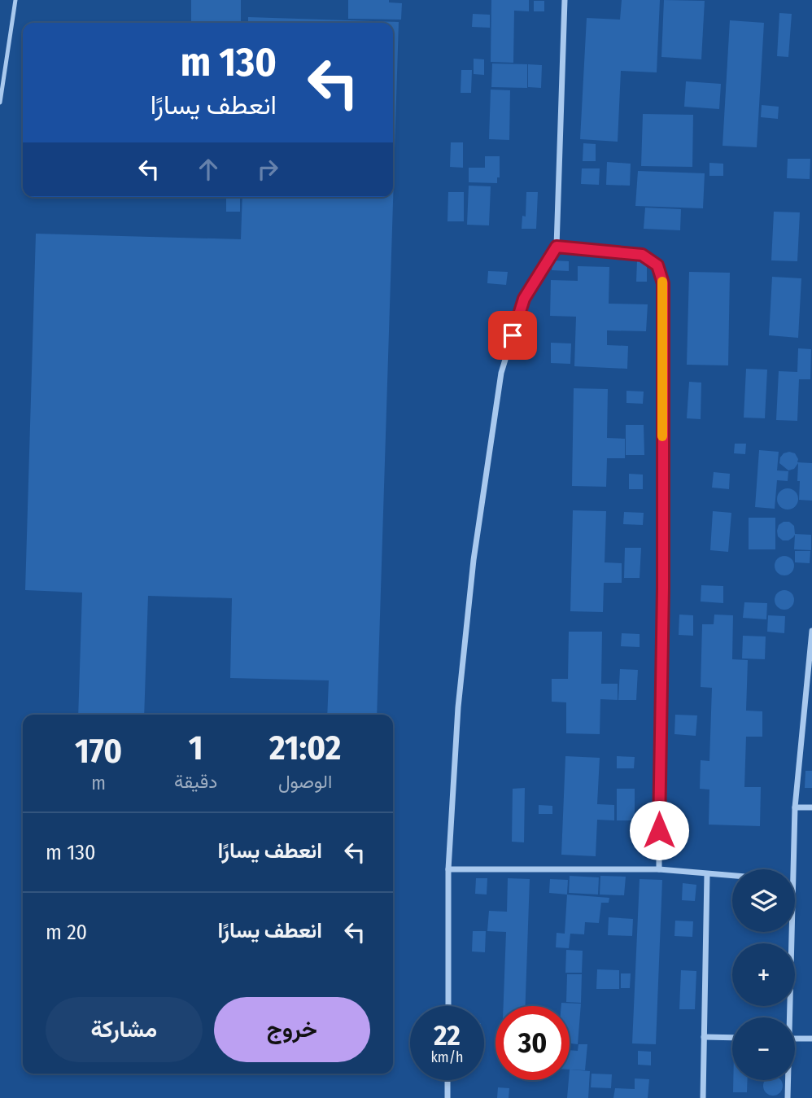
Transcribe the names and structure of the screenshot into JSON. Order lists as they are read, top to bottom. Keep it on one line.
{"page":{"turn":["130 m","انعطف يسارًا"],"eta":["21:02","الوصول","1","دقيقة","170","m"],"list":[{"name":"انعطف يسارًا","value":"130 m"},{"name":"انعطف يسارًا","value":"20 m"}],"map_buttons":["+","−"],"buttons":["خروج","مشاركة"],"speed":"22 km/h","limit":"30"}}
